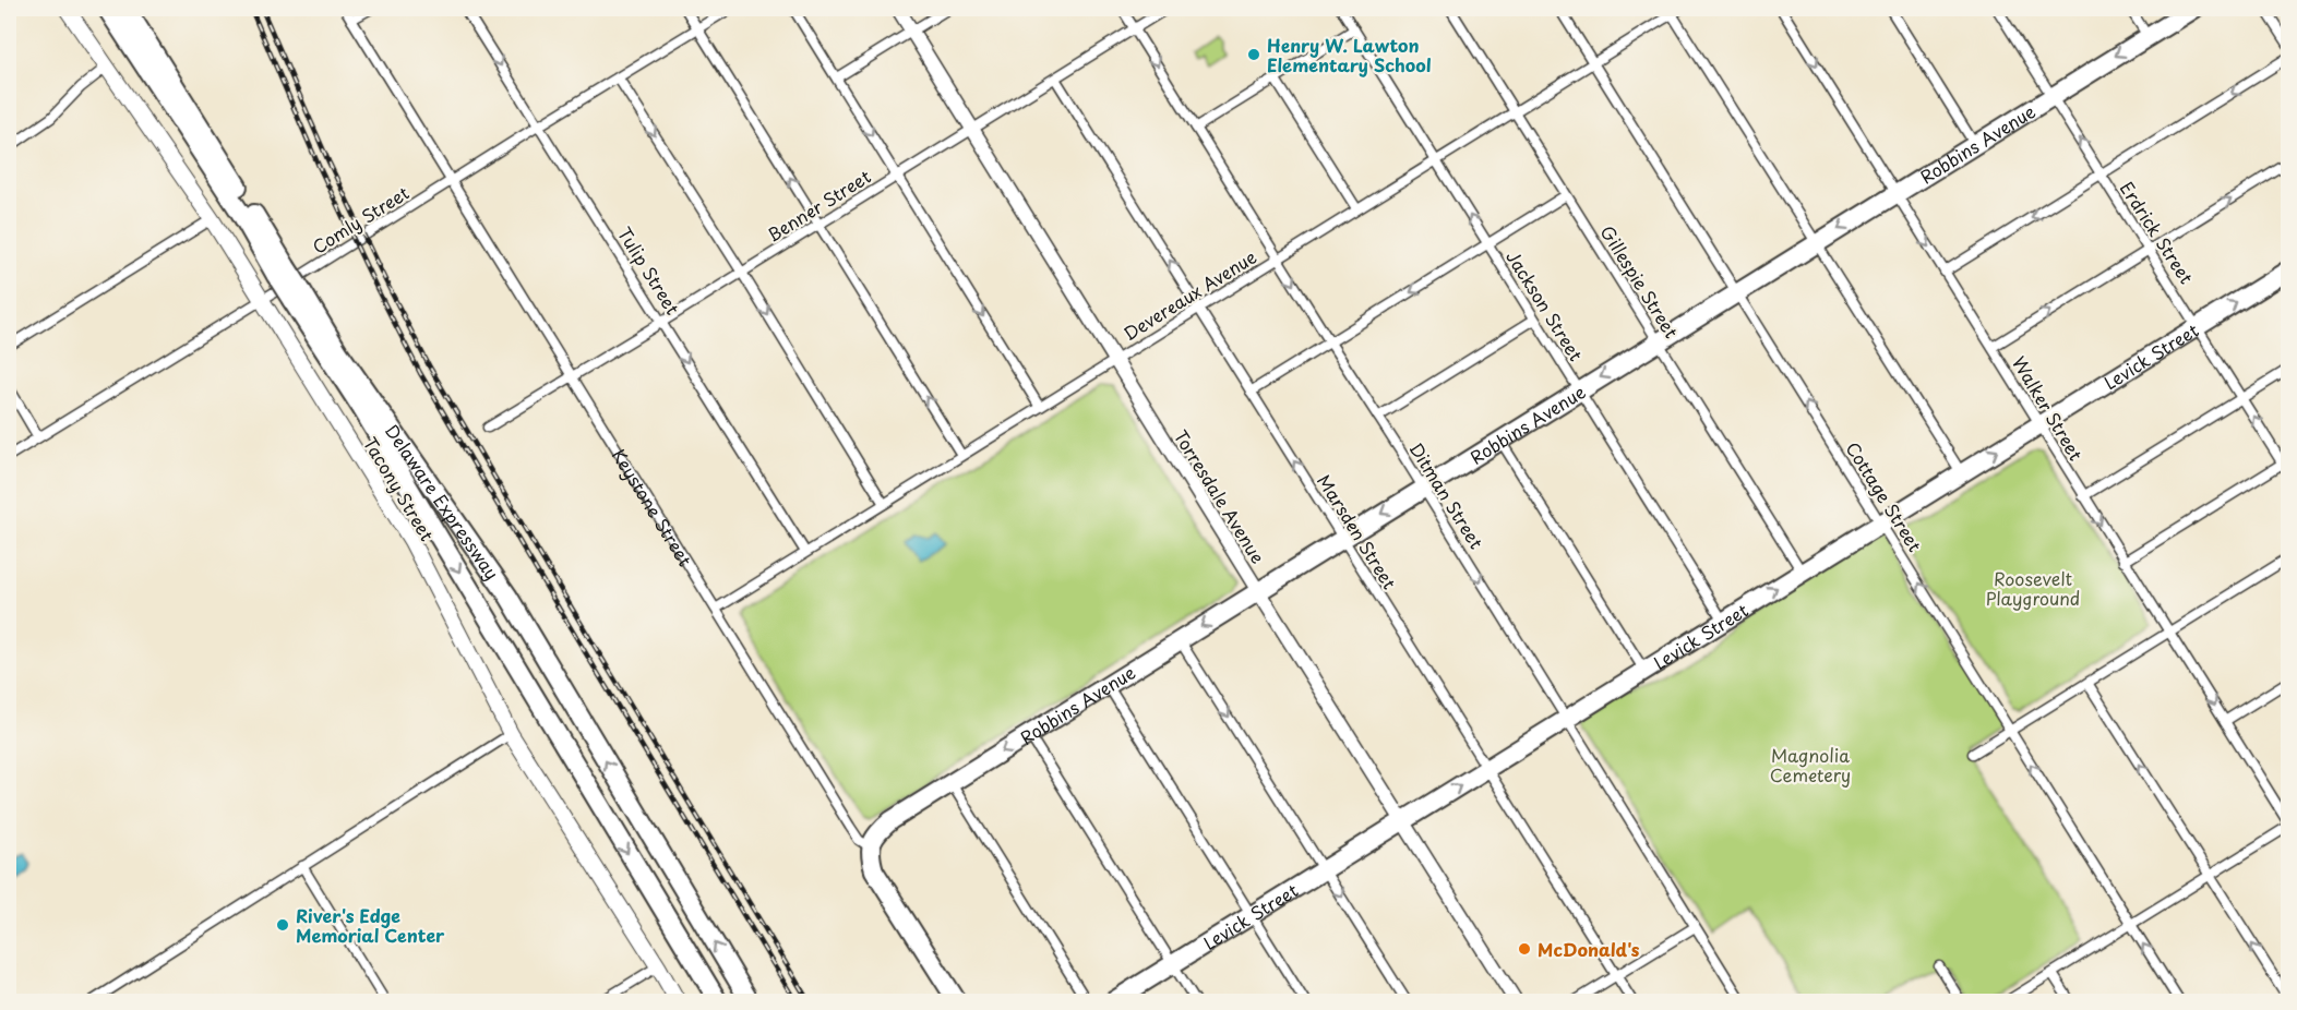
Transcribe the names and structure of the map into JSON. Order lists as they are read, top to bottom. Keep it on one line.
{"streets":{"highway":["Robbins Avenue","Levick Street","Delaware Expressway","Keystone Street"],"main road":["Tacony Street"],"street":["Benner Street","Comly Street","Erdrick Street","Tulip Street","Gillespie Street","Devereaux Avenue","Jackson Street","Walker Street","Ditman Street","Torresdale Avenue","Cottage Street","Marsden Street"]},"crossings":[["Robbins Avenue","Erdrick Street"],["Robbins Avenue","Gillespie Street"],["Robbins Avenue","Jackson Street"],["Robbins Avenue","Walker Street"],["Robbins Avenue","Ditman Street"],["Robbins Avenue","Torresdale Avenue"],["Robbins Avenue","Cottage Street"],["Robbins Avenue","Keystone Street"],["Robbins Avenue","Marsden Street"],["Benner Street","Tulip Street"],["Benner Street","Ditman Street"],["Benner Street","Torresdale Avenue"],["Benner Street","Keystone Street"],["Benner Street","Marsden Street"],["Comly Street","Tulip Street"],["Comly Street","Tacony Street"],["Comly Street","Keystone Street"],["Erdrick Street","Levick Street"],["Tulip Street","Devereaux Avenue"],["Gillespie Street","Devereaux Avenue"],["Gillespie Street","Levick Street"],["Devereaux Avenue","Jackson Street"],["Devereaux Avenue","Ditman Street"],["Devereaux Avenue","Torresdale Avenue"],["Devereaux Avenue","Cottage Street"],["Devereaux Avenue","Keystone Street"],["Devereaux Avenue","Marsden Street"],["Jackson Street","Levick Street"],["Levick Street","Walker Street"],["Levick Street","Ditman Street"],["Levick Street","Torresdale Avenue"],["Levick Street","Cottage Street"],["Levick Street","Marsden Street"]],"one_way":["Robbins Avenue","Tulip Street","Walker Street","Ditman Street","Cottage Street","Marsden Street"],"parks":["Roosevelt Playground","Magnolia Cemetery"],"places":["Henry W. Lawton Elementary School","River's Edge Memorial Center","McDonald's"]}
